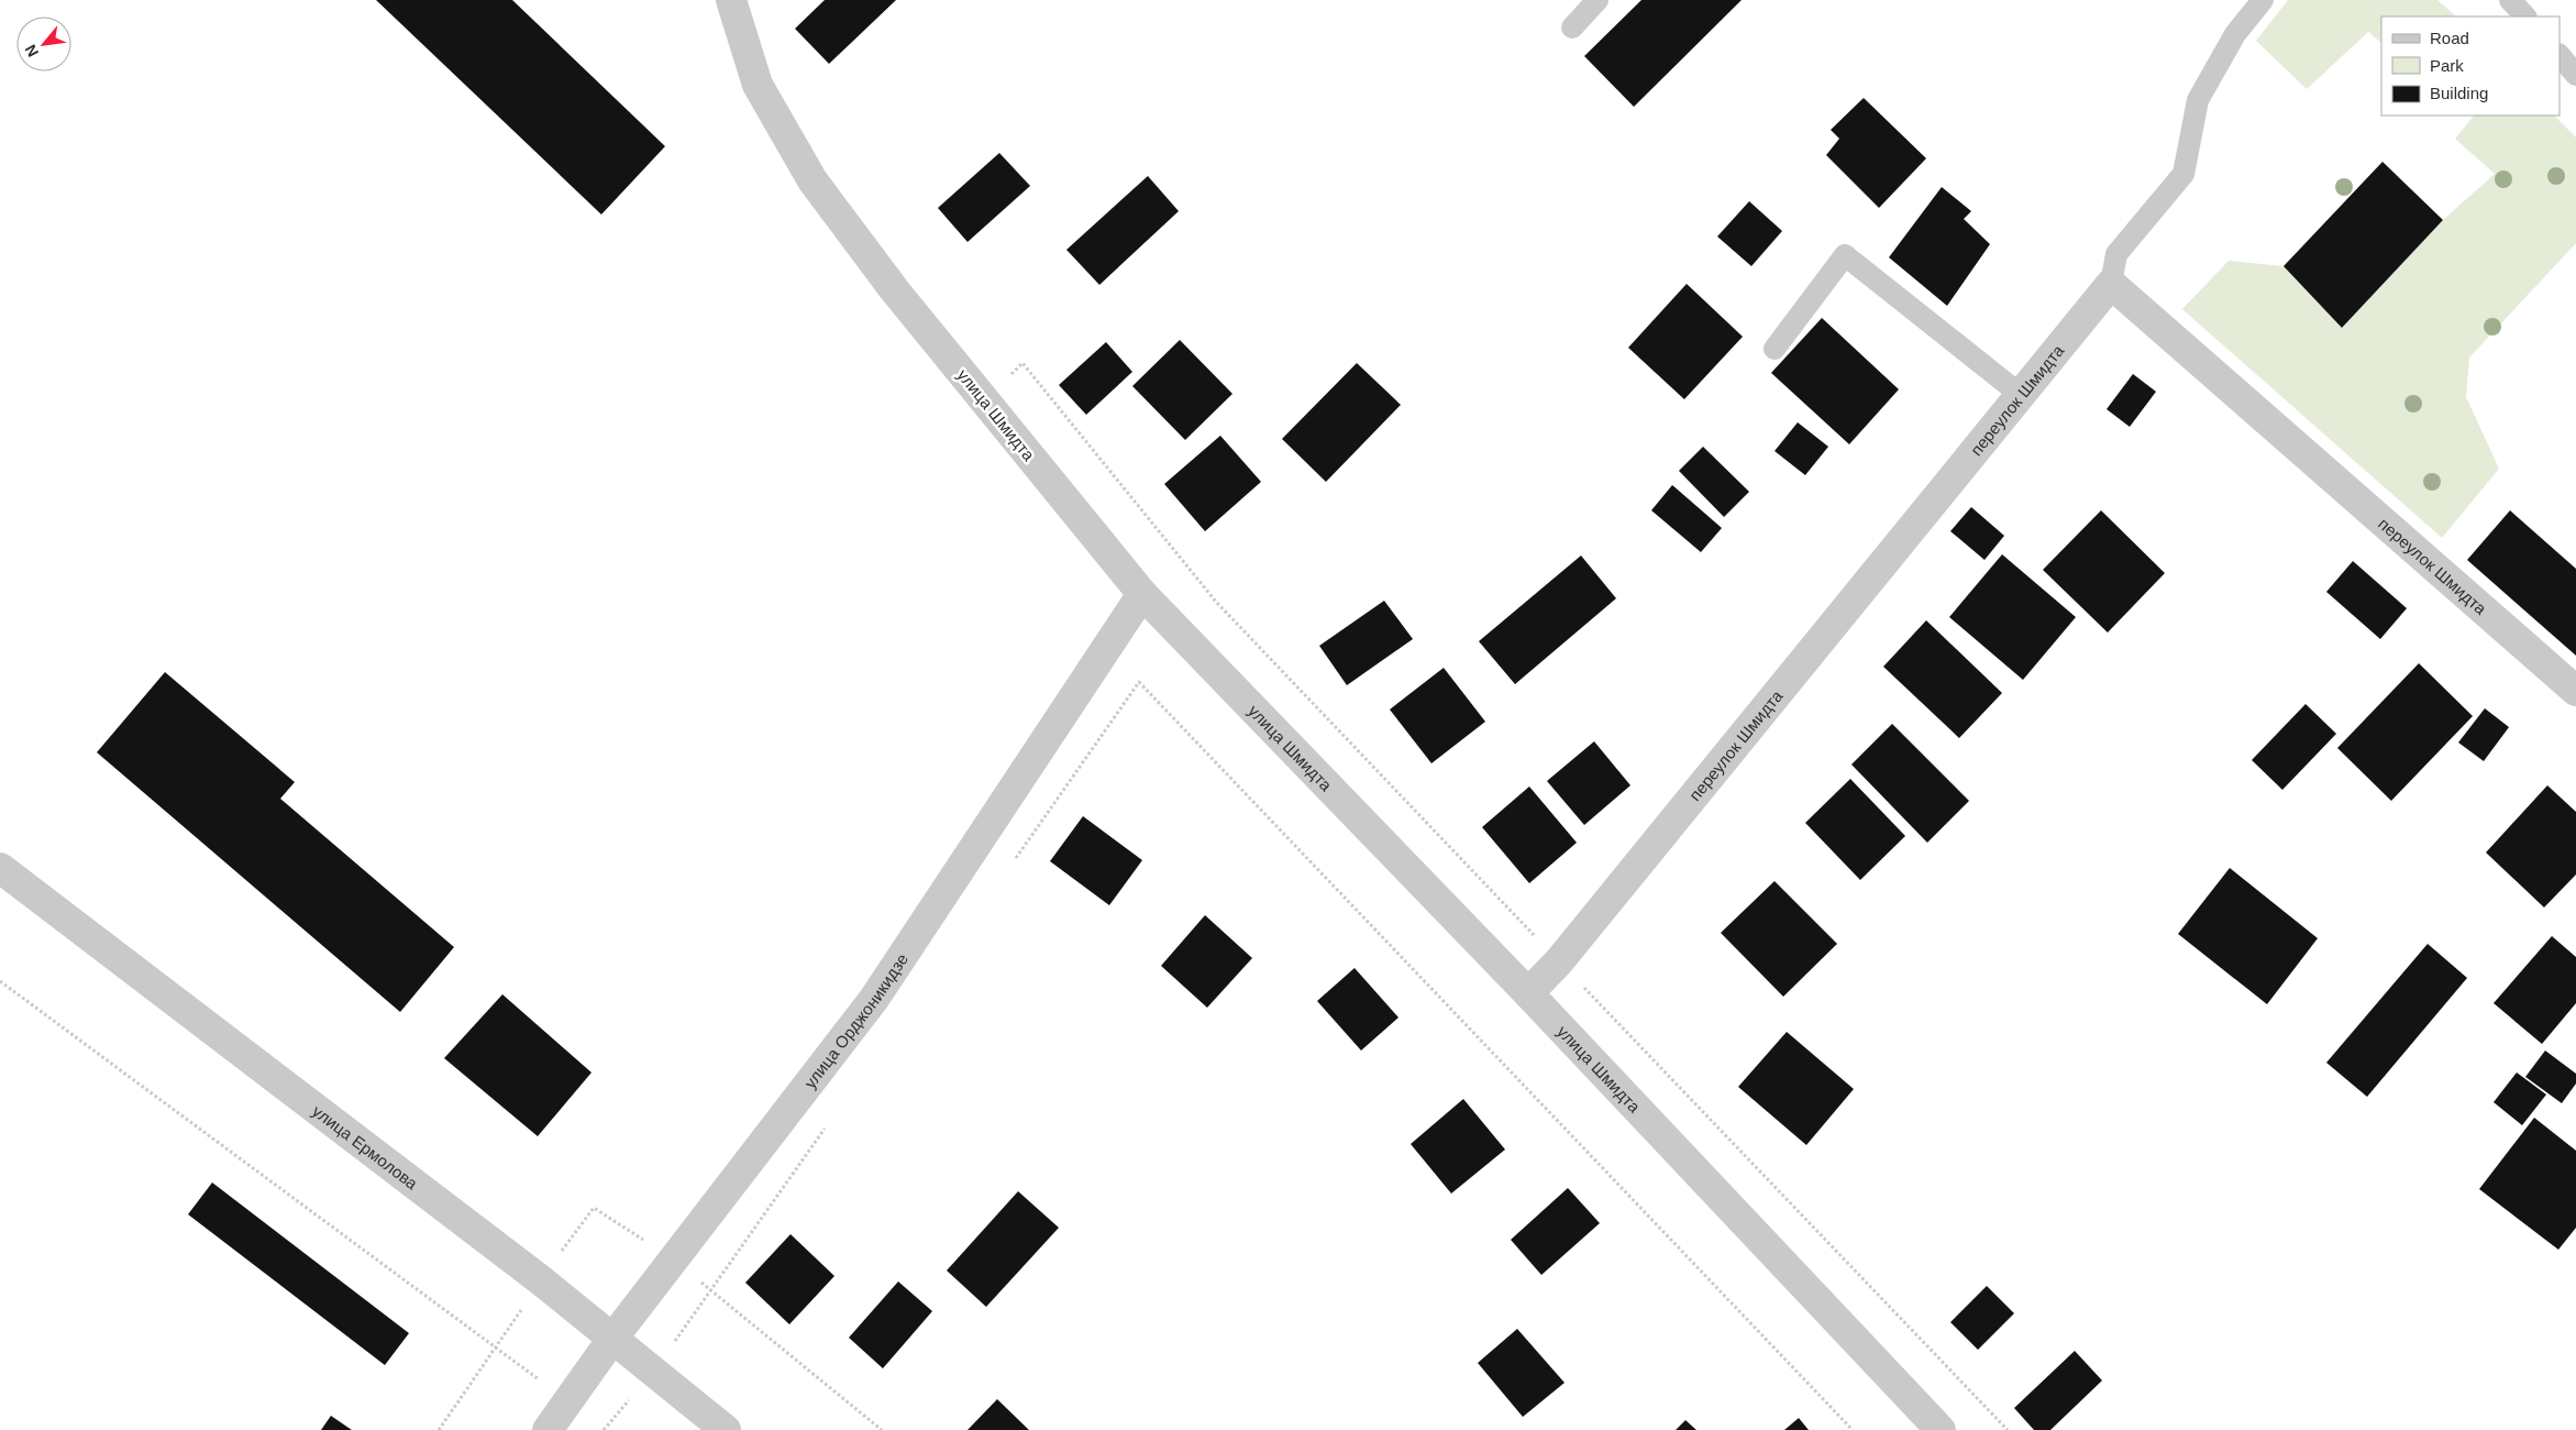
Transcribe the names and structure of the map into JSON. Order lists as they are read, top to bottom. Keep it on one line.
{"streets":{"street":["переулок Шмидта","улица Шмидта","улица Орджоникидзе","улица Ермолова"]},"crossings":[["переулок Шмидта","улица Шмидта"],["улица Шмидта","улица Орджоникидзе"],["улица Орджоникидзе","улица Ермолова"]],"legend":["Road","Park","Building"],"north":"bottom left"}
